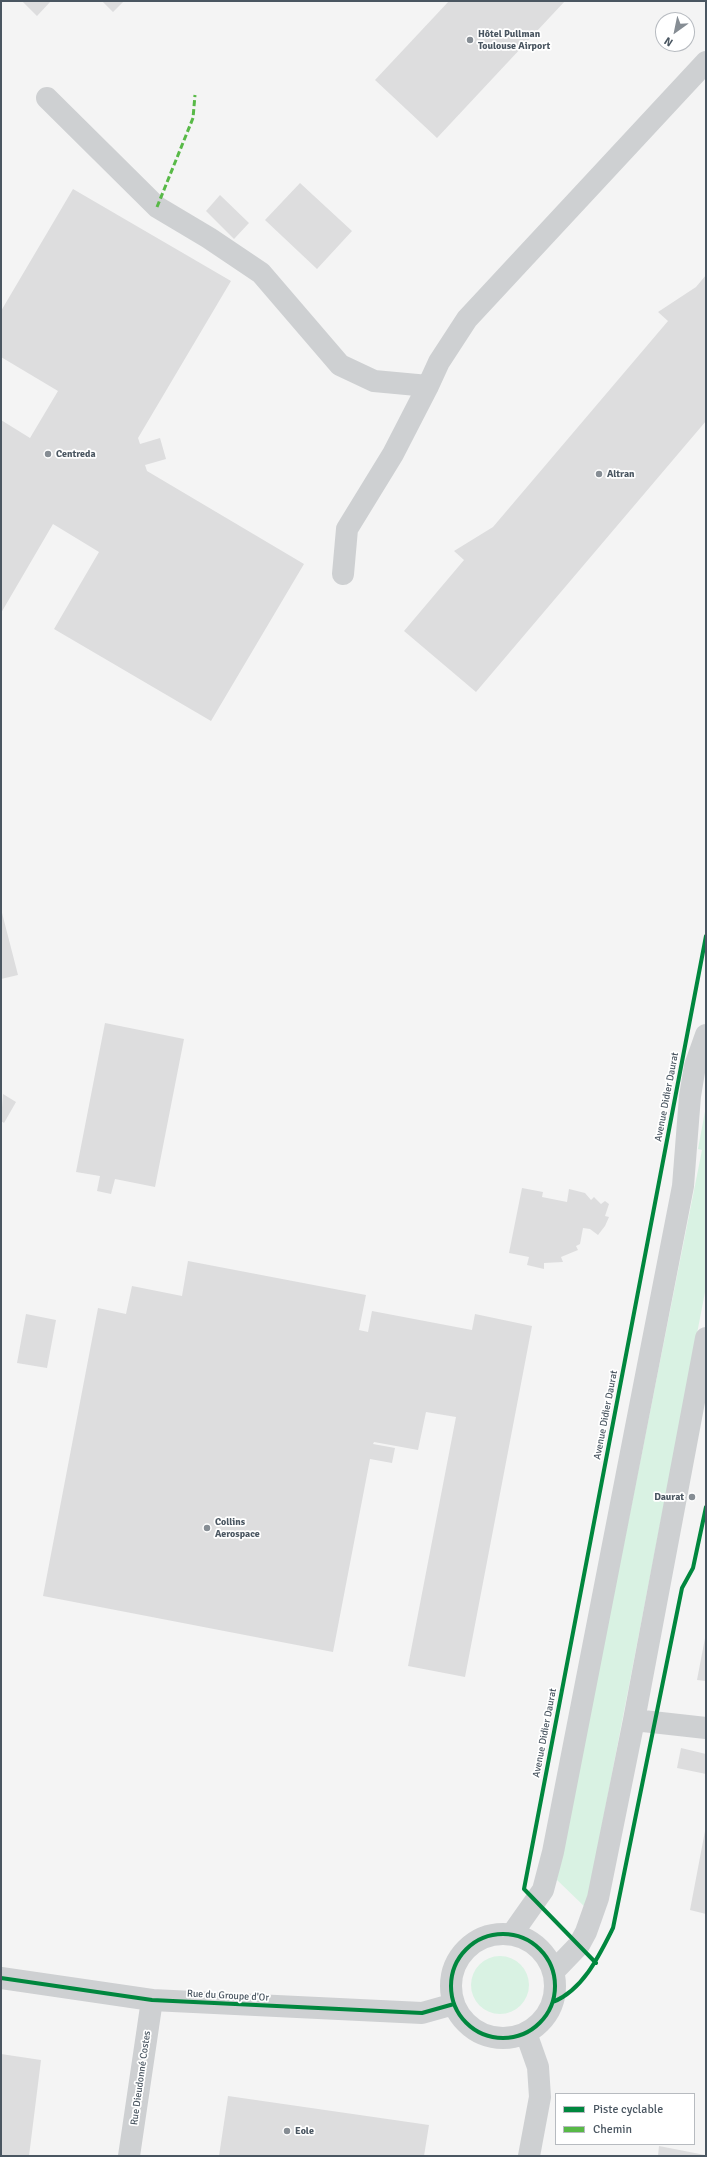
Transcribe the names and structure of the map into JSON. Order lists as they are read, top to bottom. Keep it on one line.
{"streets":{"street":["Rue du Groupe d'Or","Rue Dieudonné Costes"],"cycle path":["Avenue Didier Daurat"]},"crossings":[["Rue du Groupe d'Or","Rue Dieudonné Costes"]],"places":["Hôtel Pullman Toulouse Airport","Centreda","Altran","Daurat","Collins Aerospace","Eole"],"legend":["Piste cyclable","Chemin"],"north":"bottom left"}
